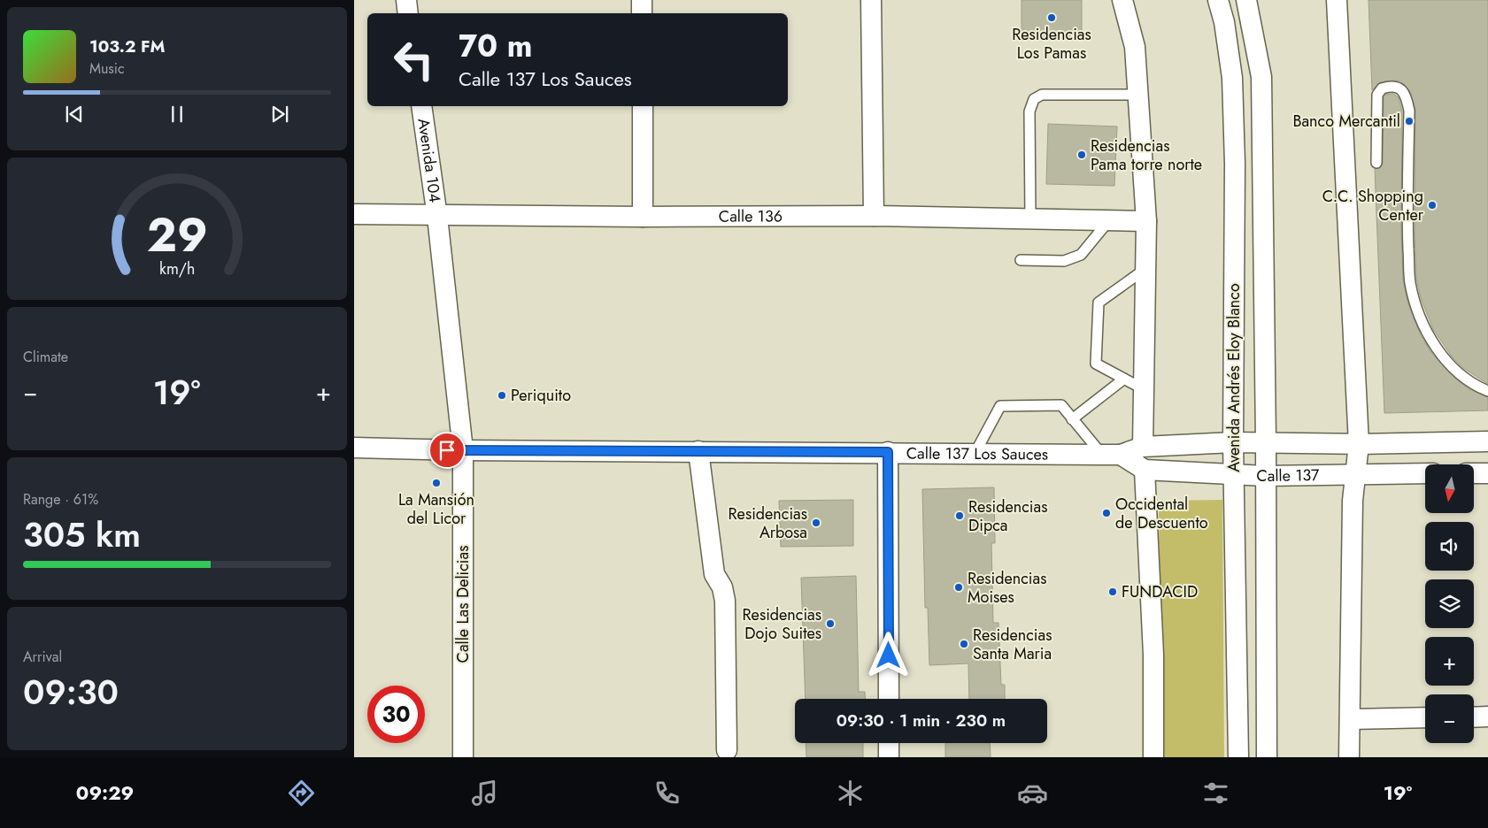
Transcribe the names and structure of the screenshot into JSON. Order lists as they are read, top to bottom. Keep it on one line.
{"streets":{"street":["Avenida 104","Calle 136","Avenida Andrés Eloy Blanco","Calle 137 Los Sauces","Calle 137","Calle Las Delicias"]},"crossings":[["Avenida 104","Calle 136"],["Avenida 104","Calle 137 Los Sauces"],["Avenida 104","Calle Las Delicias"],["Avenida Andrés Eloy Blanco","Calle 137"],["Calle 137 Los Sauces","Calle 137"],["Calle 137 Los Sauces","Calle Las Delicias"]],"places":["Residencias Los Pamas","Banco Mercantil","Residencias Pama torre norte","C.C. Shopping Center","Periquito","La Mansión del Licor","Occidental de Descuento","Residencias Dipca","Residencias Arbosa","Residencias Moises","FUNDACID","Residencias Dojo Suites","Residencias Santa Maria"],"north":"bottom","page":{"turn":["70 m","Calle 137 Los Sauces"],"song":["103.2 FM","Music"],"tile":["Climate",["Range · 61%","305 km"],["Arrival","09:30"]],"heat":["−","19°","+"],"map_buttons":["+","−"],"limit":"30","trip":"09:30 · 1 min · 230 m","tabs":["09:29","19°"],"gauge":["29","km/h"]}}
